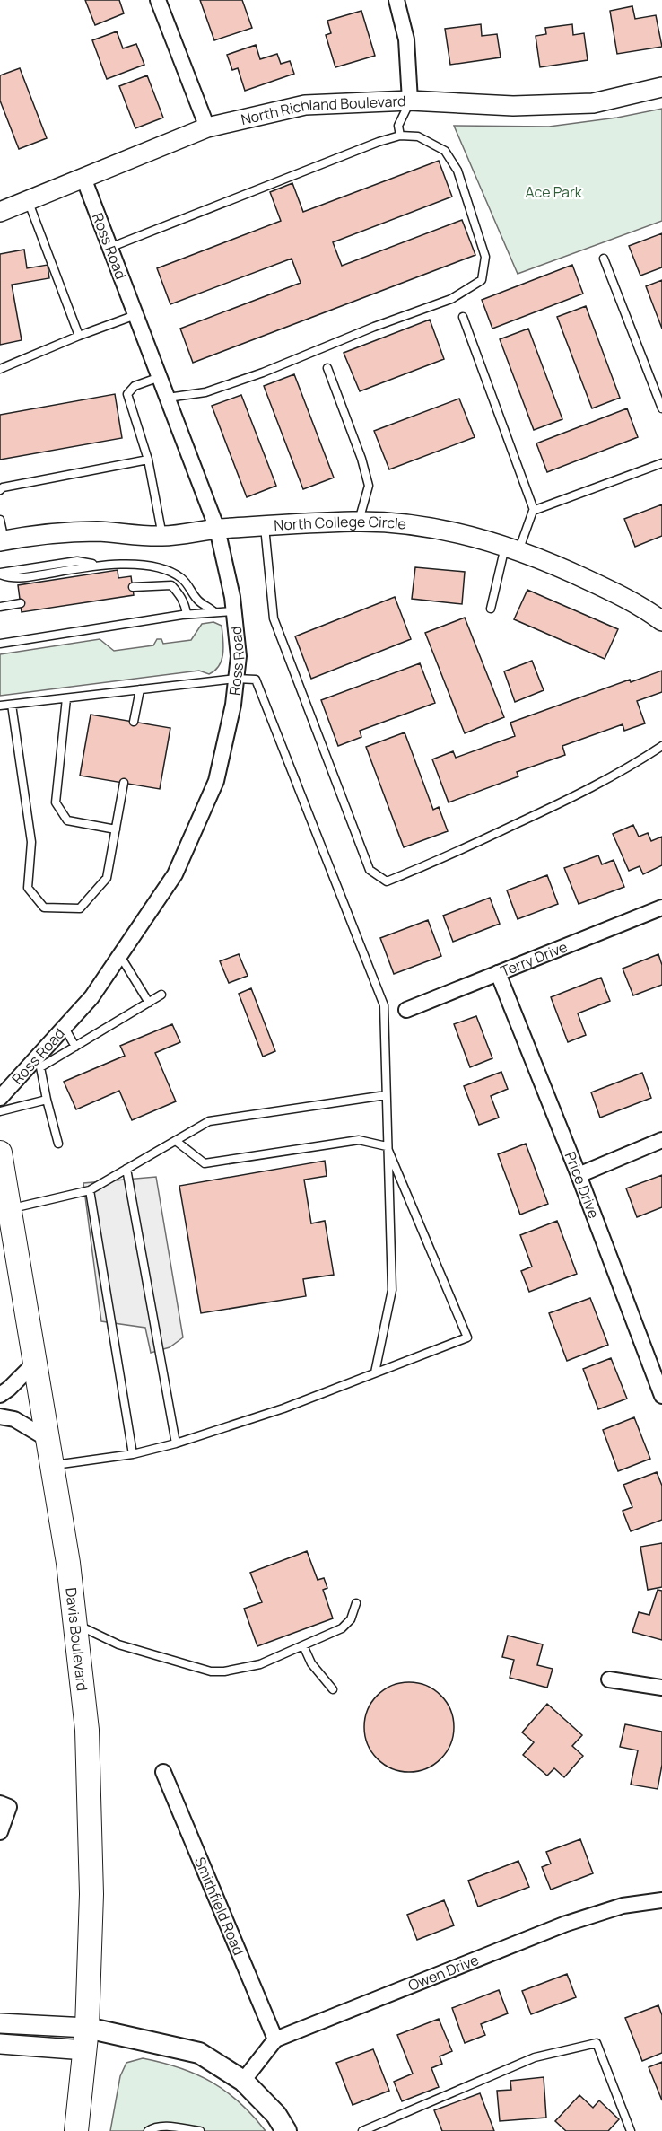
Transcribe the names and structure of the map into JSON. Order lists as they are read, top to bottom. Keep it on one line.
{"streets":{"main road":["Davis Boulevard"],"street":["North Richland Boulevard","Ross Road","North College Circle","Terry Drive","Price Drive","Smithfield Road","Owen Drive"]},"crossings":[["North Richland Boulevard","Ross Road"],["Ross Road","North College Circle"],["Terry Drive","Price Drive"],["Smithfield Road","Owen Drive"]],"parks":["Ace Park"]}
